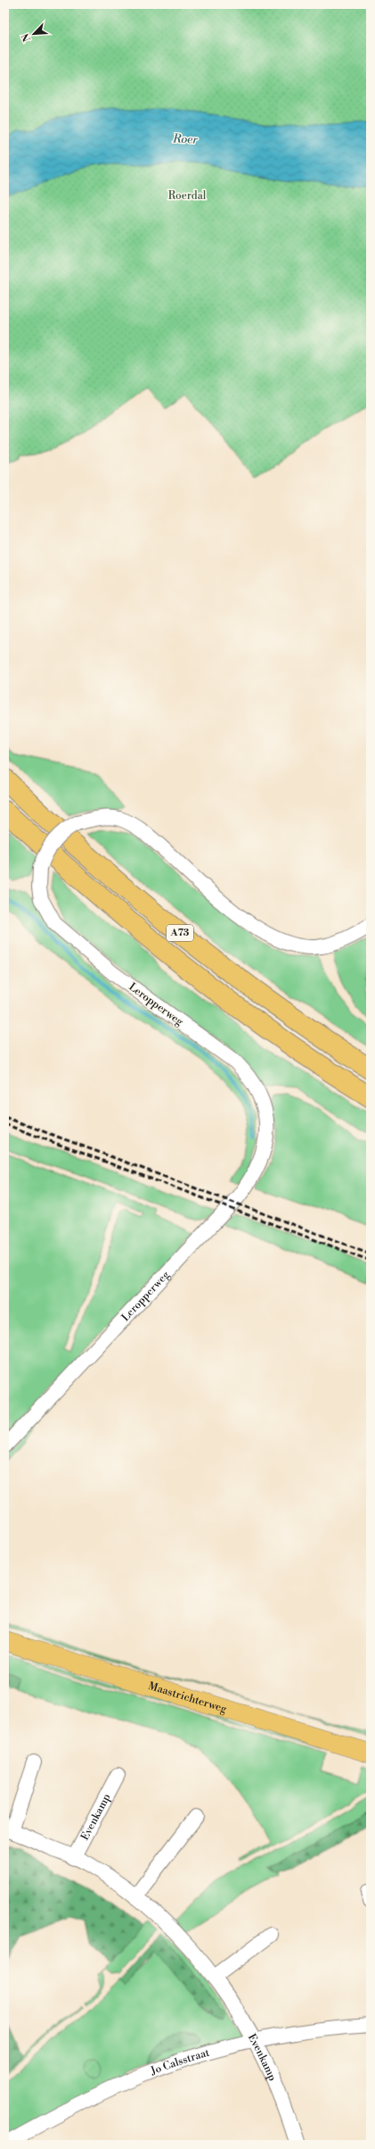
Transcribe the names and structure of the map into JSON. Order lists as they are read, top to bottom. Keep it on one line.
{"streets":{"highway":["A73"],"main road":["Maastrichterweg"],"street":["Leropperweg","Evenkamp","Jo Calsstraat"]},"crossings":[["Evenkamp","Jo Calsstraat"]],"water":["Roer"],"parks":["Roerdal"],"north":"bottom left"}
